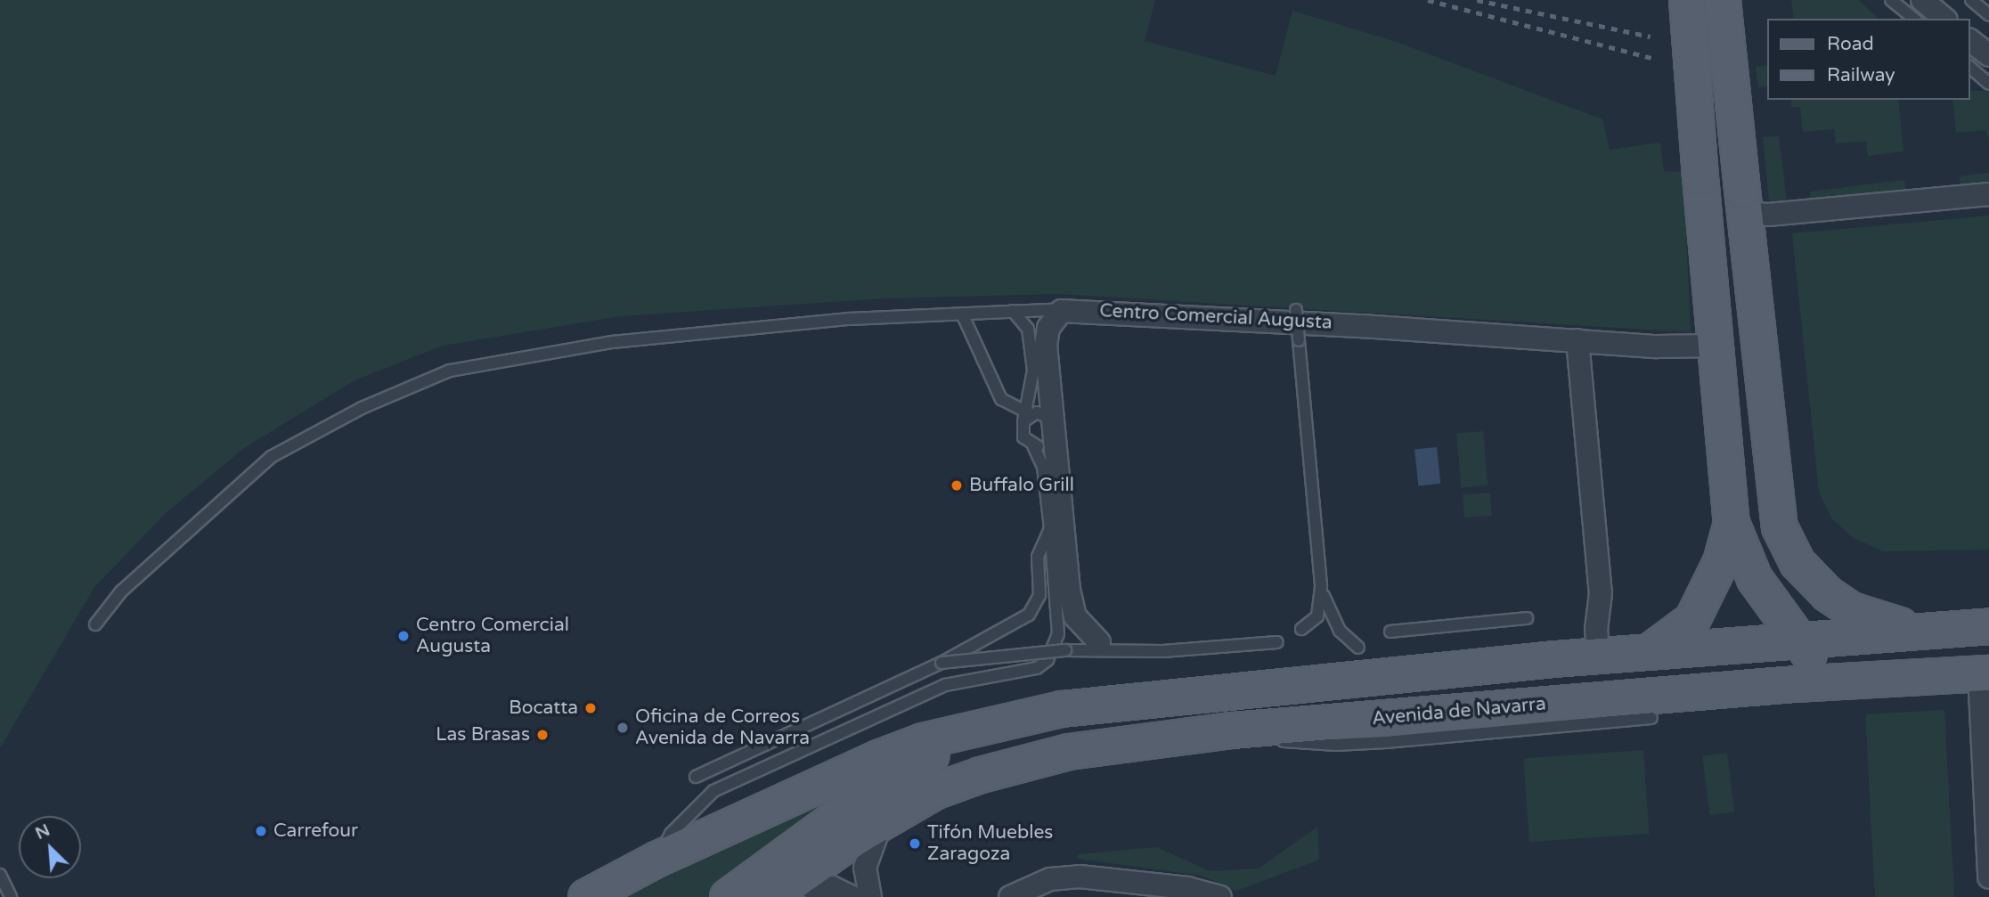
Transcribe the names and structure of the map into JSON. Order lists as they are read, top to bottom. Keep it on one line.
{"streets":{"main road":["Avenida de Navarra"],"street":["Centro Comercial Augusta"]},"places":["Buffalo Grill","Centro Comercial Augusta","Bocatta","Oficina de Correos Avenida de Navarra","Las Brasas","Carrefour","Tifón Muebles Zaragoza"],"legend":["Road","Railway"],"north":"top left"}
